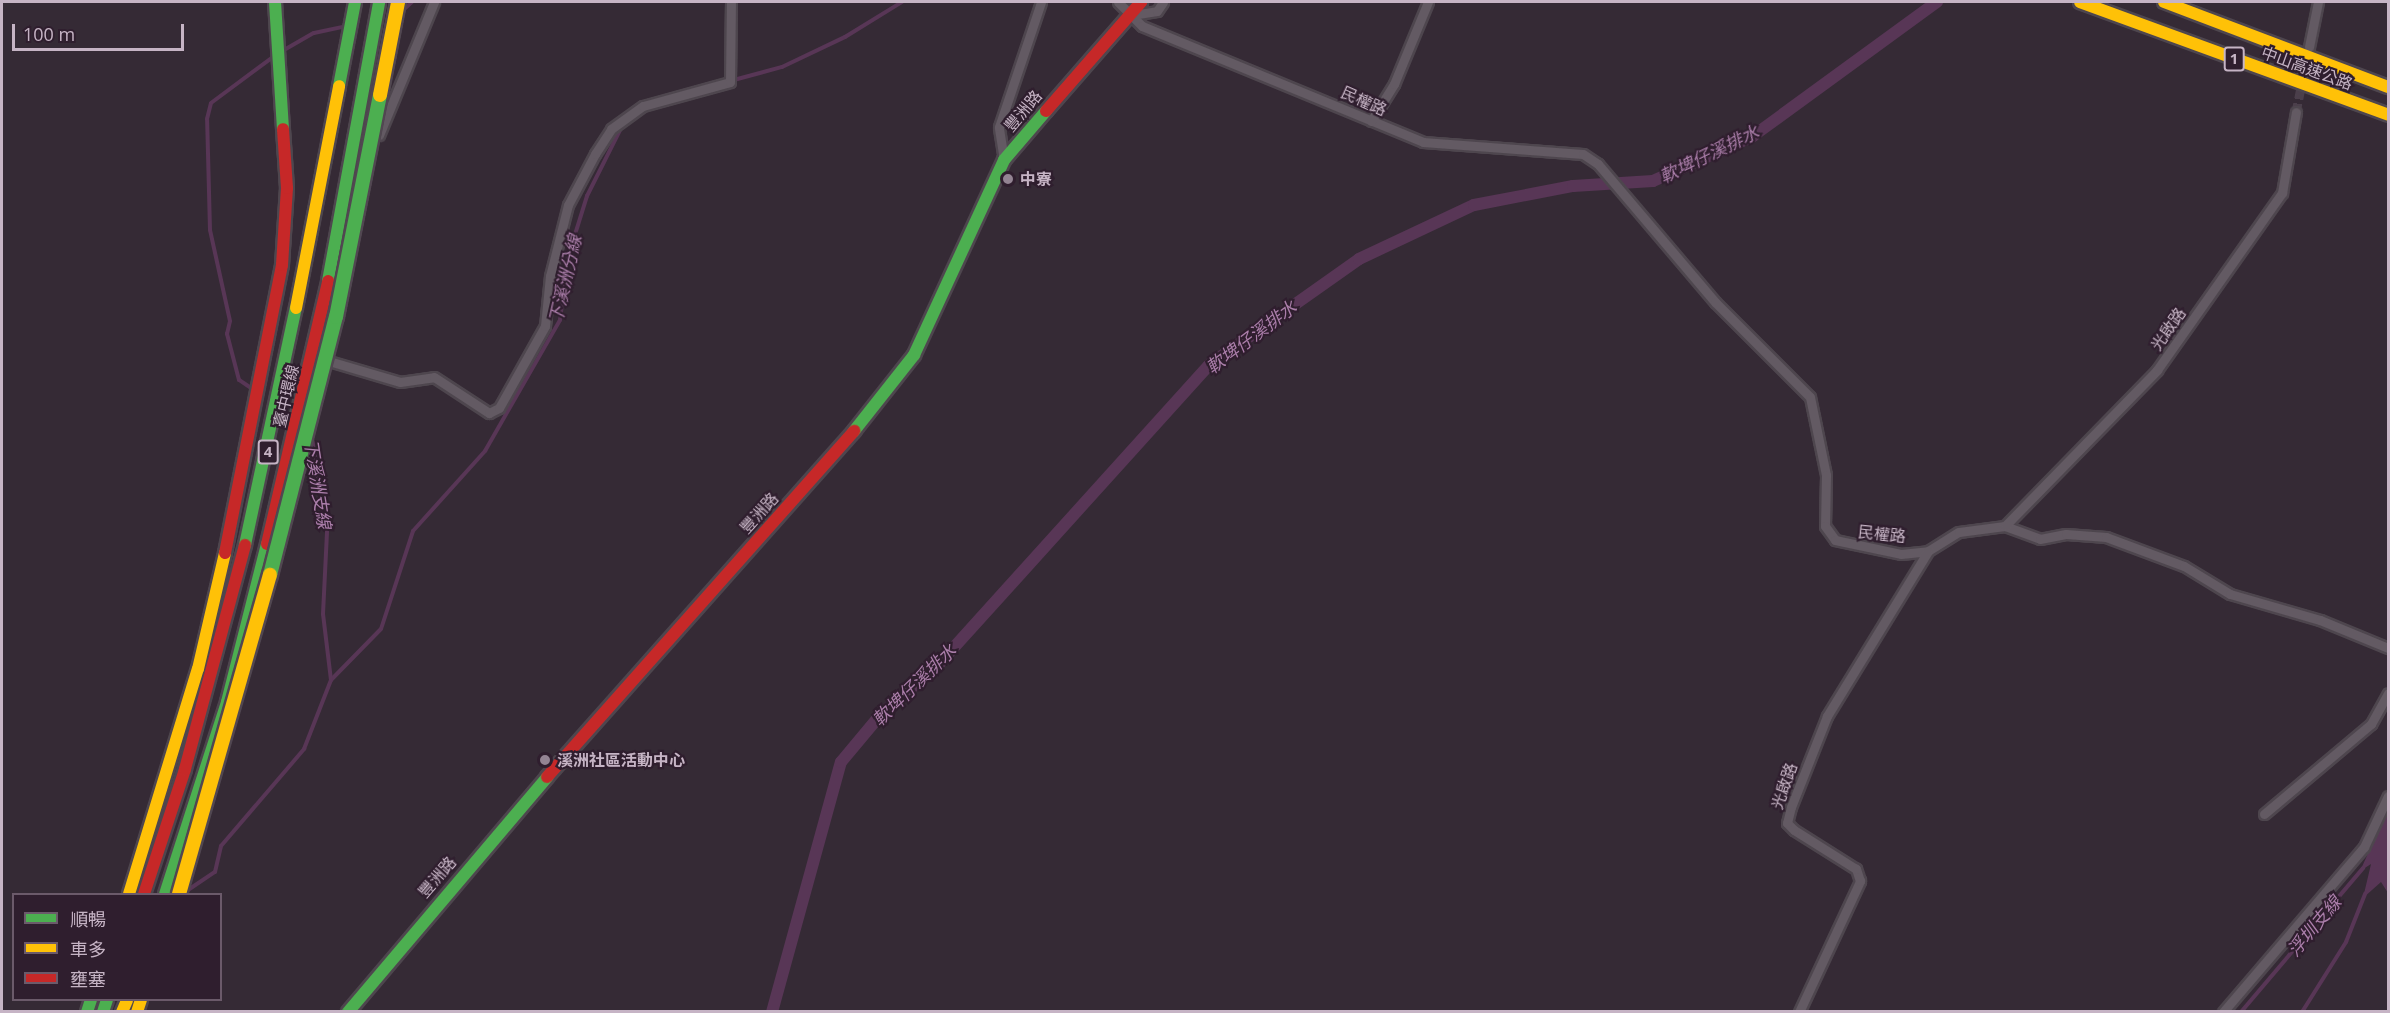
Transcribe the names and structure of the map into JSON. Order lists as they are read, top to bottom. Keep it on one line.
{"streets":{"main road":["1","中山高速公路","豐洲路","臺中環線","4"],"street":["民權路","光啟路"]},"crossings":[["民權路","豐洲路"],["民權路","光啟路"]],"water":["軟埤仔溪排水","下溪洲分線","下溪洲支線","浮圳支線"],"places":["中寮","溪洲社區活動中心"],"legend":["順暢","車多","壅塞"],"scale_bar":"100 m"}
